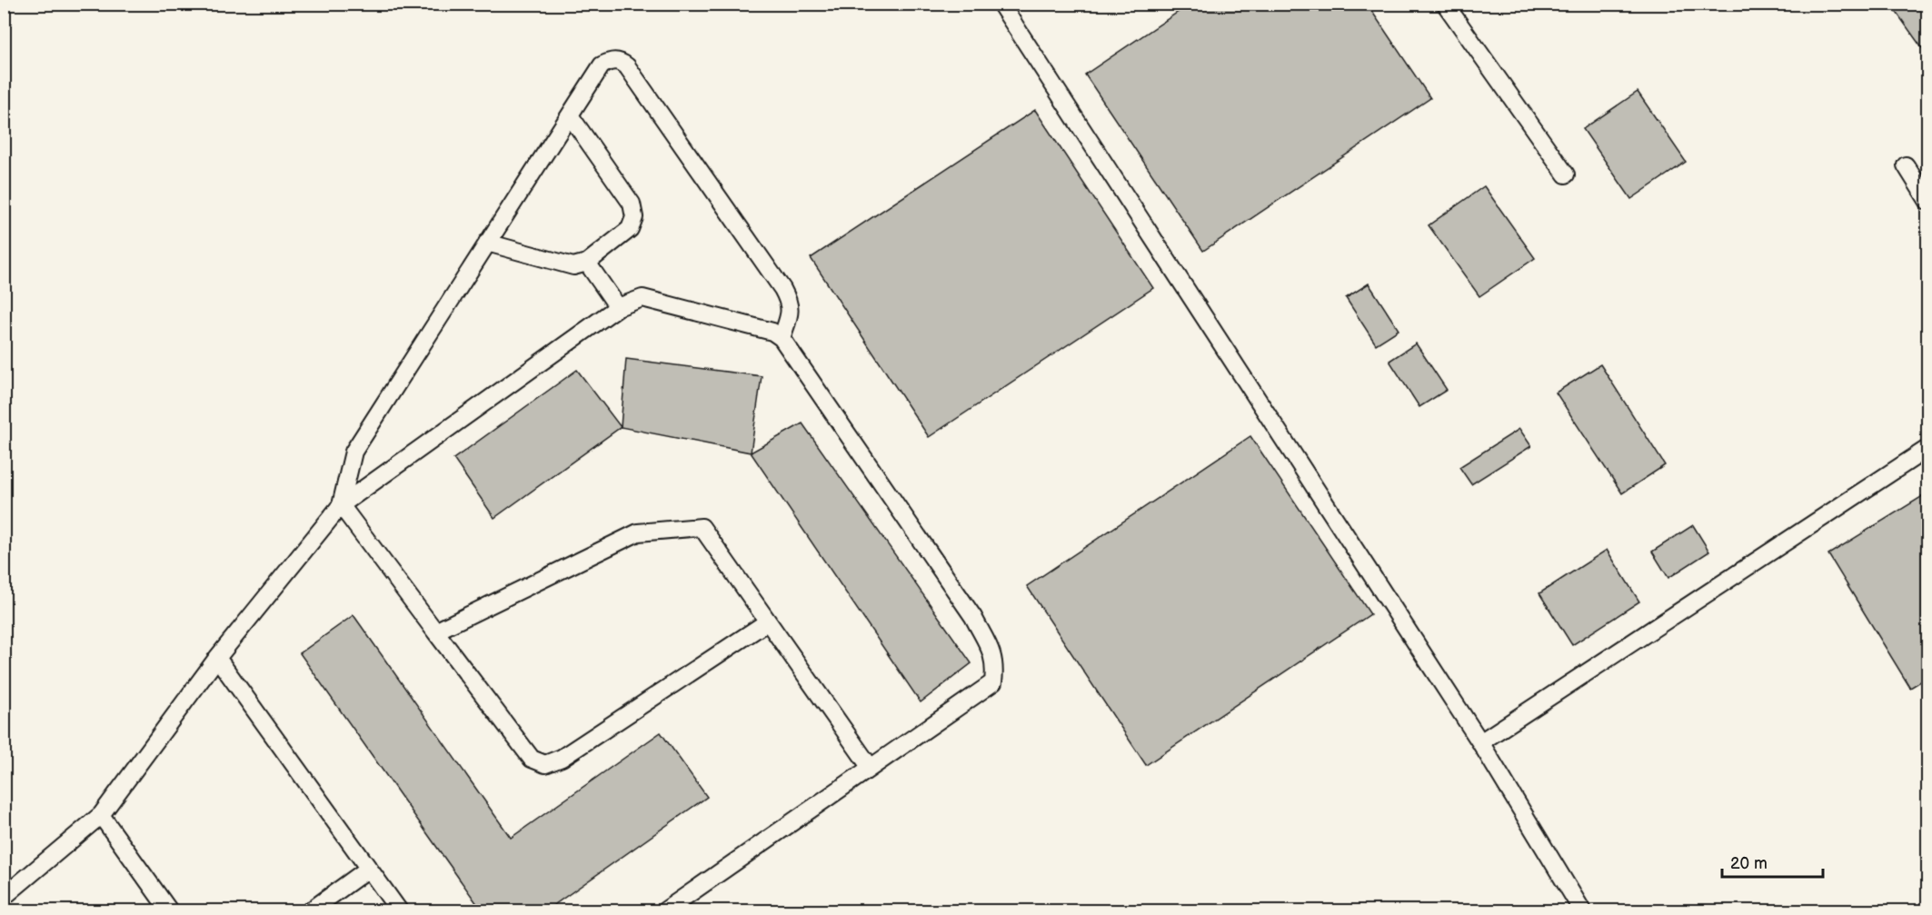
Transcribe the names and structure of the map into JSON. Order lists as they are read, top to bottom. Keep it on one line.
{"scale_bar":"20 m"}
